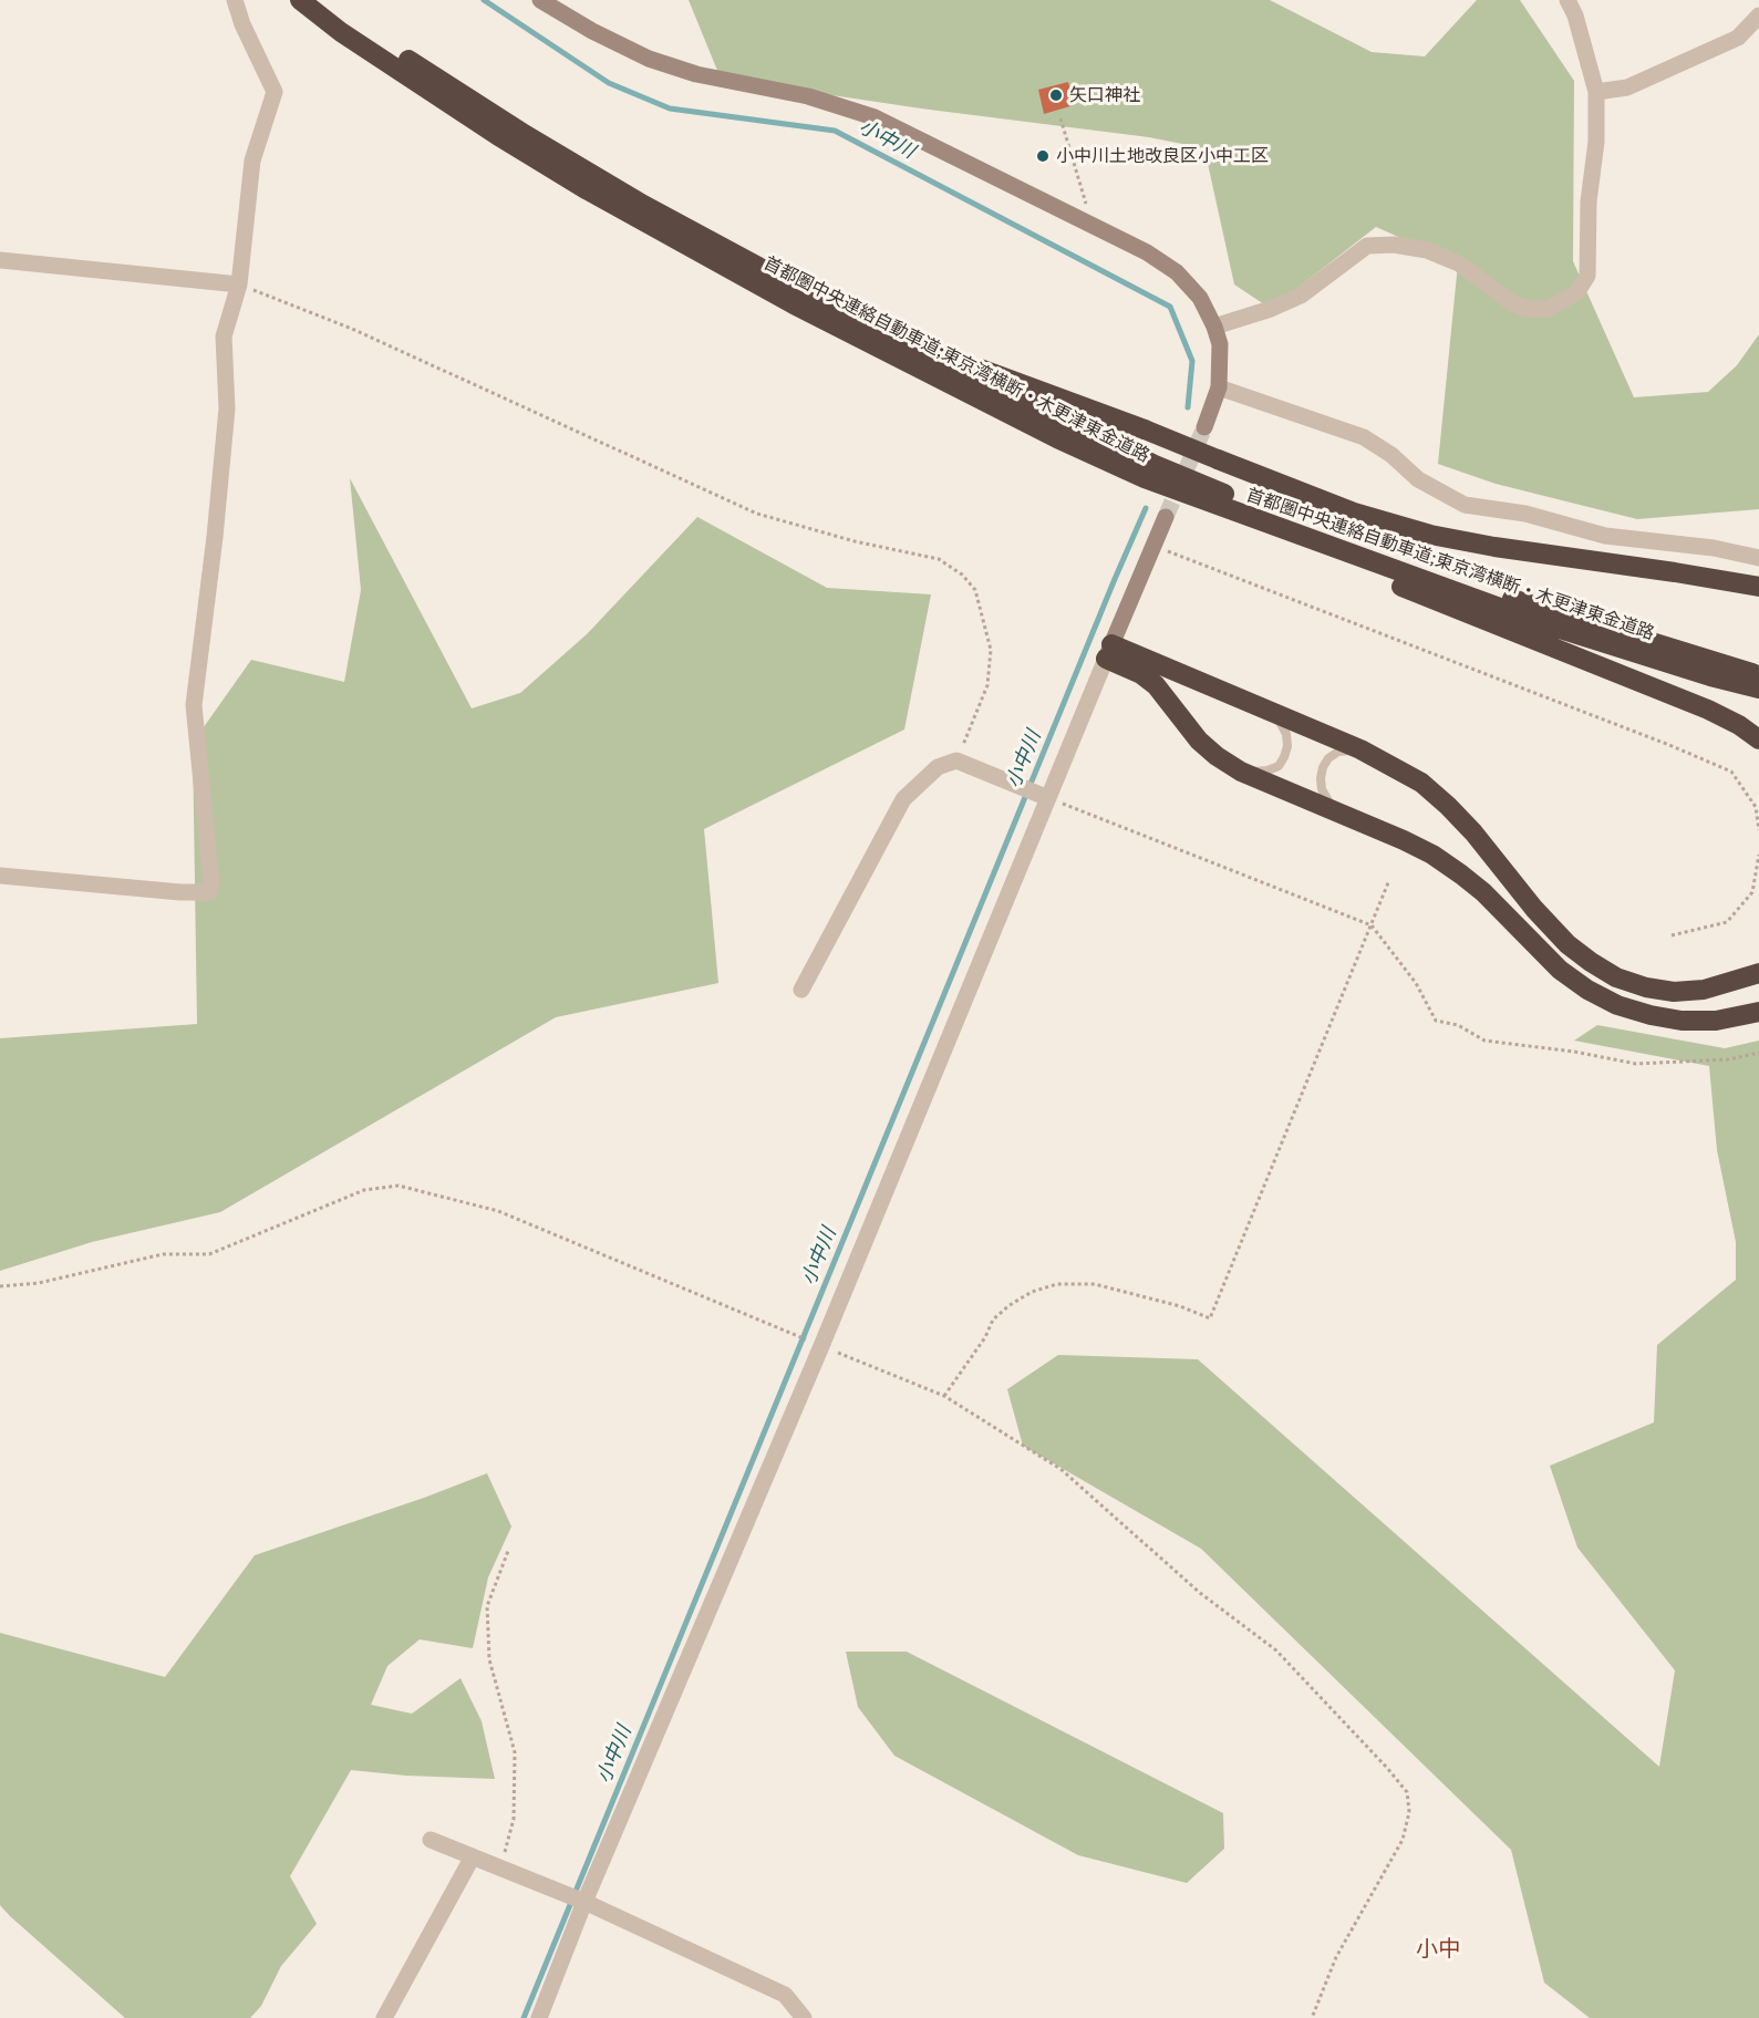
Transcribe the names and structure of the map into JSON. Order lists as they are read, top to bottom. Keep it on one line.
{"streets":{"highway":["首都圏中央連絡自動車道;東京湾横断・木更津東金道路"]},"districts":["小中"],"water":["小中川"],"places":["矢口神社","小中川土地改良区小中工区"]}
